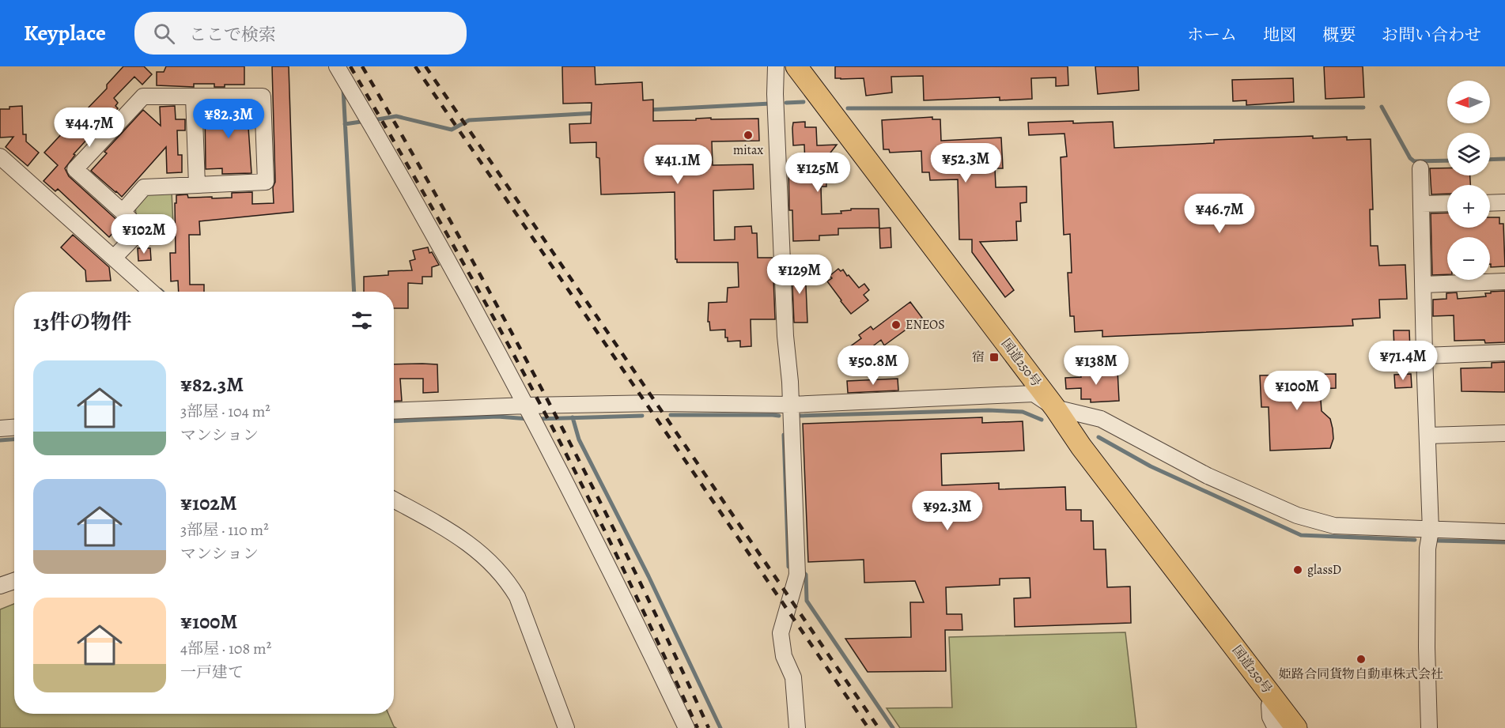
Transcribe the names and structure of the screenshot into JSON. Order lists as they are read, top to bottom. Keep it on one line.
{"streets":{"highway":["国道250号"]},"places":{"other":["mitax","ENEOS","glassD","姫路合同貨物自動車株式会社"],"transit":["宿"]},"north":"left","page":{"header":"Keyplace","search":"ここで検索","nav":["ホーム","地図","概要","お問い合わせ"],"map_buttons":["+","−"],"price":["¥82.3M","¥44.7M","¥52.3M","¥41.1M","¥125M","¥46.7M","¥102M","¥129M","¥71.4M","¥50.8M","¥138M","¥100M","¥92.3M"],"heading":"13件の物件","list":[{"name":"¥82.3M","note":"3部屋 · 104 m² · マンション"},{"name":"¥102M","note":"3部屋 · 110 m² · マンション"},{"name":"¥100M","note":"4部屋 · 108 m² · 一戸建て"}]}}
